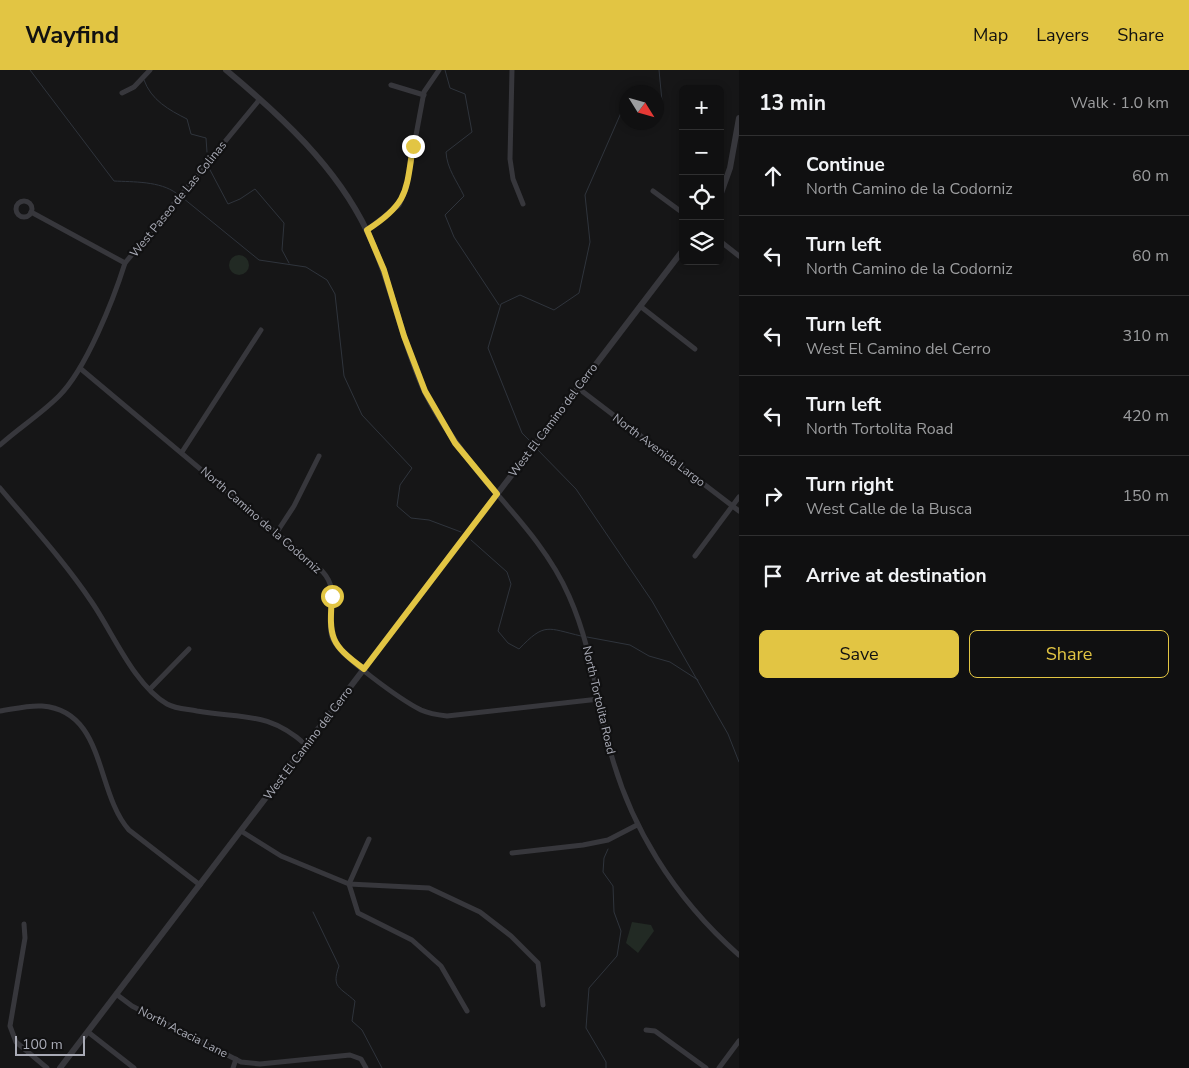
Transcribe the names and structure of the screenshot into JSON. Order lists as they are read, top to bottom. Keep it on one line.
{"streets":{"street":["West Paseo de Las Colinas","West El Camino del Cerro","North Avenida Largo","North Camino de la Codorniz","North Tortolita Road","North Acacia Lane"]},"crossings":[["West Paseo de Las Colinas","North Camino de la Codorniz"],["West Paseo de Las Colinas","North Tortolita Road"],["West El Camino del Cerro","North Avenida Largo"],["West El Camino del Cerro","North Camino de la Codorniz"],["West El Camino del Cerro","North Tortolita Road"],["West El Camino del Cerro","North Acacia Lane"],["North Camino de la Codorniz","North Tortolita Road"]],"scale_bar":"100 m","north":"bottom right","page":{"header":"Wayfind","nav":["Map","Layers","Share"],"heading":["13 min","Walk · 1.0 km"],"map_buttons":["+","−"],"list":[["Continue","North Camino de la Codorniz","60 m"],["Turn left","North Camino de la Codorniz","60 m"],["Turn left","West El Camino del Cerro","310 m"],["Turn left","North Tortolita Road","420 m"],["Turn right","West Calle de la Busca","150 m"],"Arrive at destination"],"buttons":["Save","Share"],"scale":"100 m"}}
